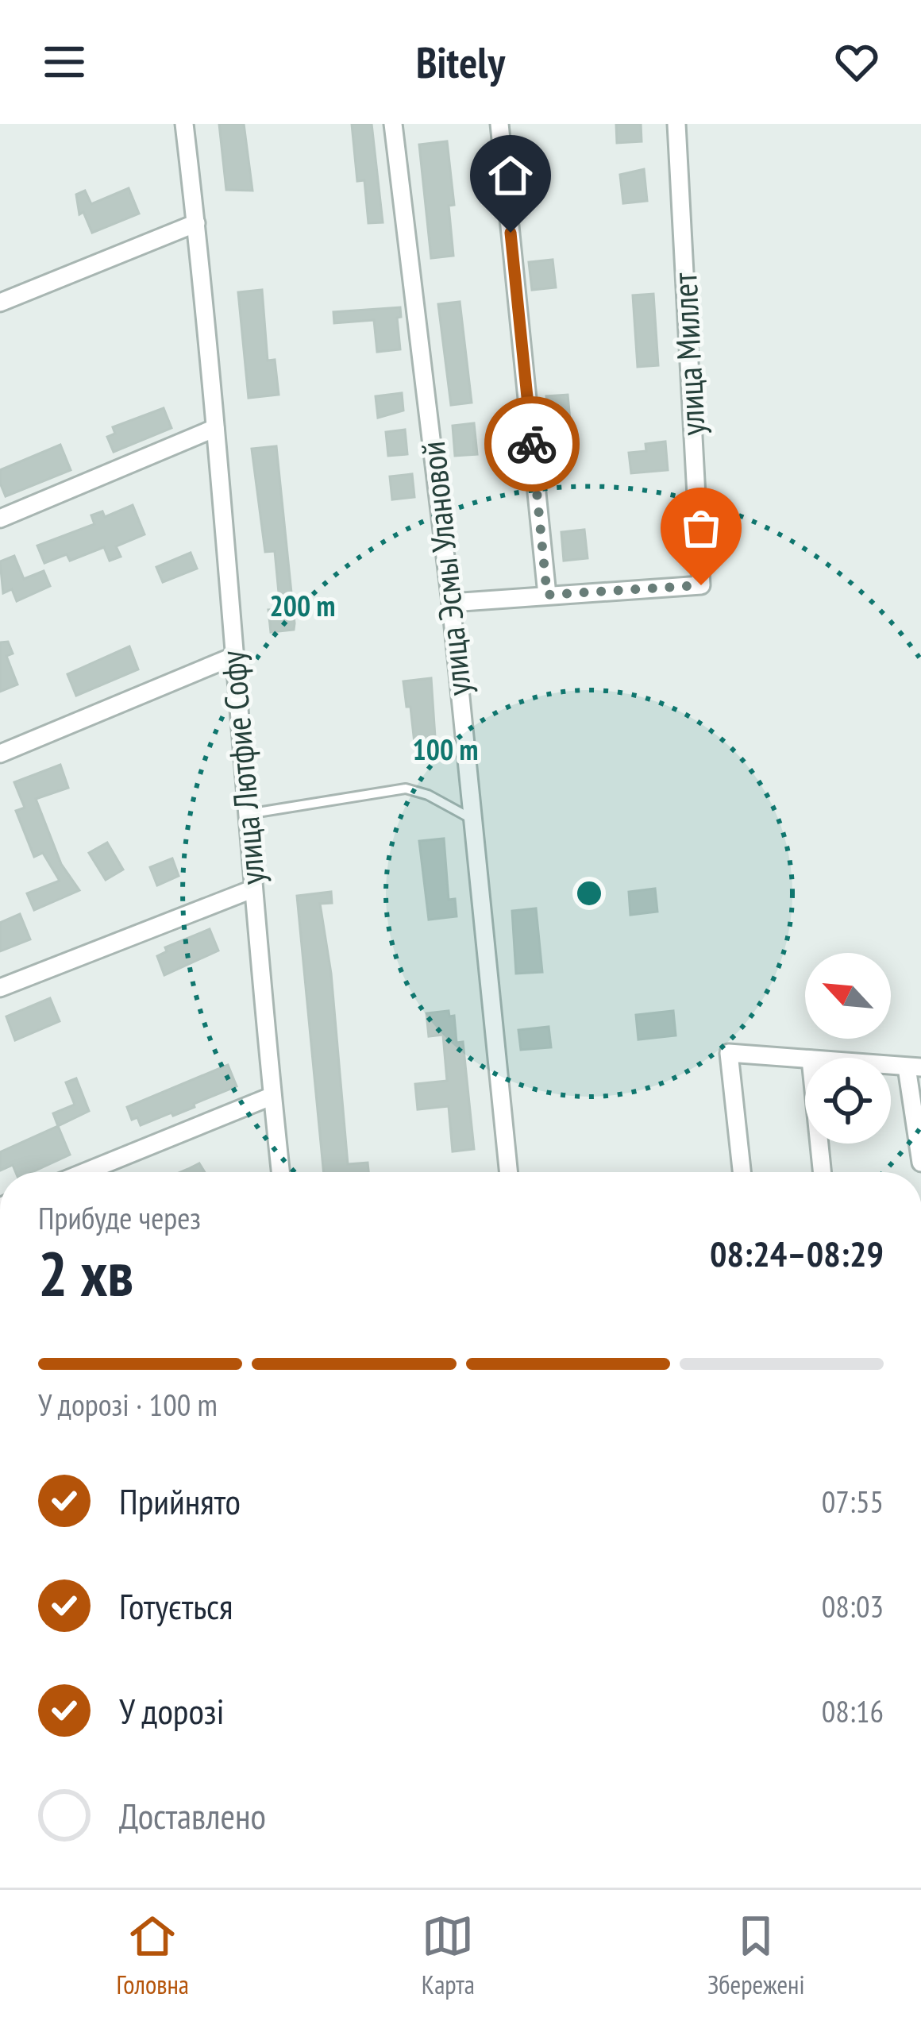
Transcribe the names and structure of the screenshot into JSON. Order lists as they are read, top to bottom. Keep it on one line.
{"streets":{"street":["улица Миллет","улица Эсмы Улановой","улица Лютфие Софу"]},"north":"top left","page":{"header":"Bitely","heading":["2 хв","Прибуде через","08:24–08:29"],"bar":"У дорозі · 100 m","list":[["Прийнято","07:55"],["Готується","08:03"],["У дорозі","08:16"],"Доставлено"],"tabs":["Головна","Карта","Збережені"]},"rings":["200 m","100 m"]}
